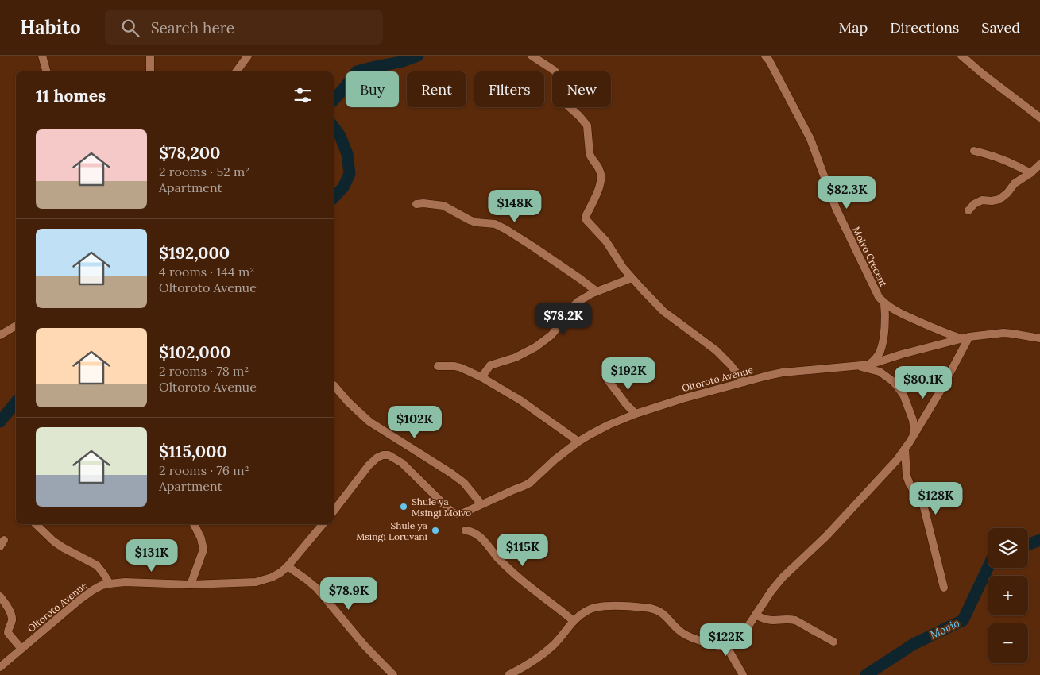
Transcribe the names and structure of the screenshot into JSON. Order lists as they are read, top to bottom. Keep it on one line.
{"streets":{"street":["Moivo Crecent","Oltoroto Avenue"]},"crossings":[["Moivo Crecent","Oltoroto Avenue"]],"water":["Movio"],"places":["Shule ya Msingi Moivo","Shule ya Msingi Loruvani"],"page":{"header":"Habito","search":"Search here","nav":["Map","Directions","Saved"],"chip":["Buy","Rent","Filters","New"],"heading":"11 homes","list":[{"name":"$78,200","note":"2 rooms · 52 m² · Apartment"},{"name":"$192,000","note":"4 rooms · 144 m² · Oltoroto Avenue"},{"name":"$102,000","note":"2 rooms · 78 m² · Oltoroto Avenue"},{"name":"$115,000","note":"2 rooms · 76 m² · Apartment"}],"price":["$82.3K","$148K","$78.2K","$192K","$80.1K","$102K","$128K","$115K","$131K","$78.9K","$122K"],"map_buttons":["+","−"]}}
